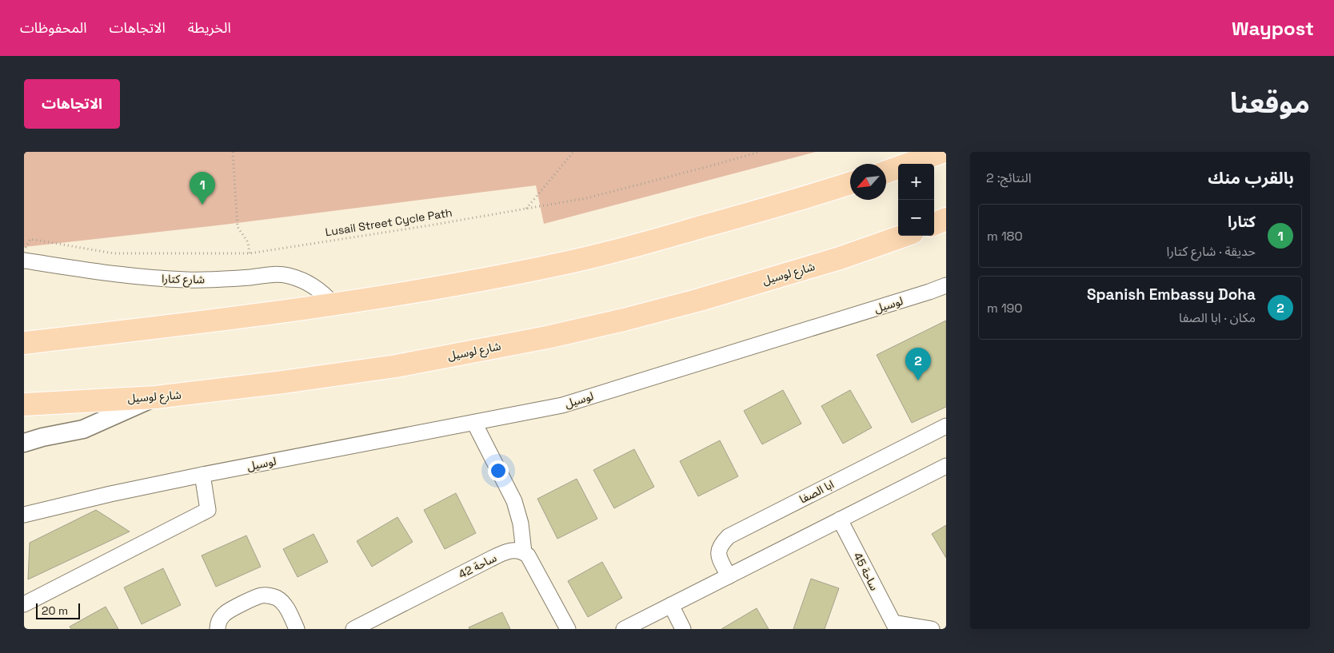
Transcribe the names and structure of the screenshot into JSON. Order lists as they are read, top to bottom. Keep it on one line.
{"streets":{"highway":["شارع لوسيل"],"street":["شارع كتارا","لوسيل","ابا الصفا","ساحة 42","ساحة 45"],"path":["Lusail Street Cycle Path"]},"scale_bar":"20 m","north":"bottom left","page":{"header":"Waypost","nav":["الخريطة","الاتجاهات","المحفوظات"],"title":"موقعنا","buttons":"الاتجاهات","heading":["بالقرب منك","النتائج: 2"],"map_buttons":["+","−"],"pins":["1","2"],"list":[{"mark":"1","name":"كتارا","note":"حديقة · شارع كتارا","value":"180 m"},{"mark":"2","name":"Spanish Embassy Doha","note":"مكان · ابا الصفا","value":"190 m"}],"scale":"20 m"}}
